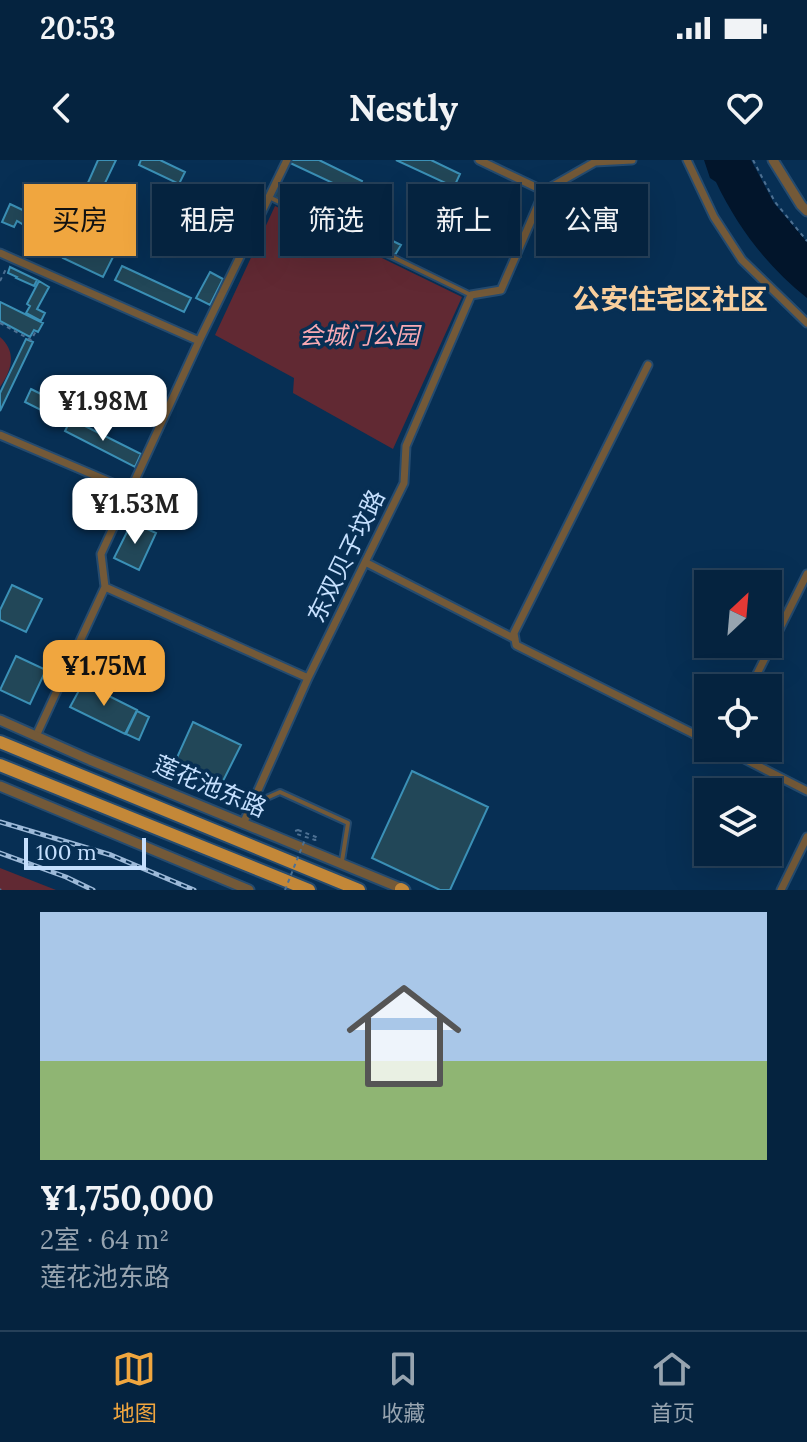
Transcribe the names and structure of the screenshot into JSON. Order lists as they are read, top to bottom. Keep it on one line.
{"streets":{"highway":["莲花池东路"],"street":["东双贝子坟路"]},"crossings":[["东双贝子坟路","莲花池东路"]],"districts":["公安住宅区社区"],"parks":["会城门公园"],"scale_bar":"100 m","north":"top right","page":{"status":"20:53","header":"Nestly","chip":["买房","租房","筛选","新上","公寓"],"price":["¥1.98M","¥1.53M","¥1.75M"],"scale":"100 m","list":[{"name":"¥1,750,000","note":"2室 · 64 m² · 莲花池东路"}],"tabs":["地图","收藏","首页"]}}
